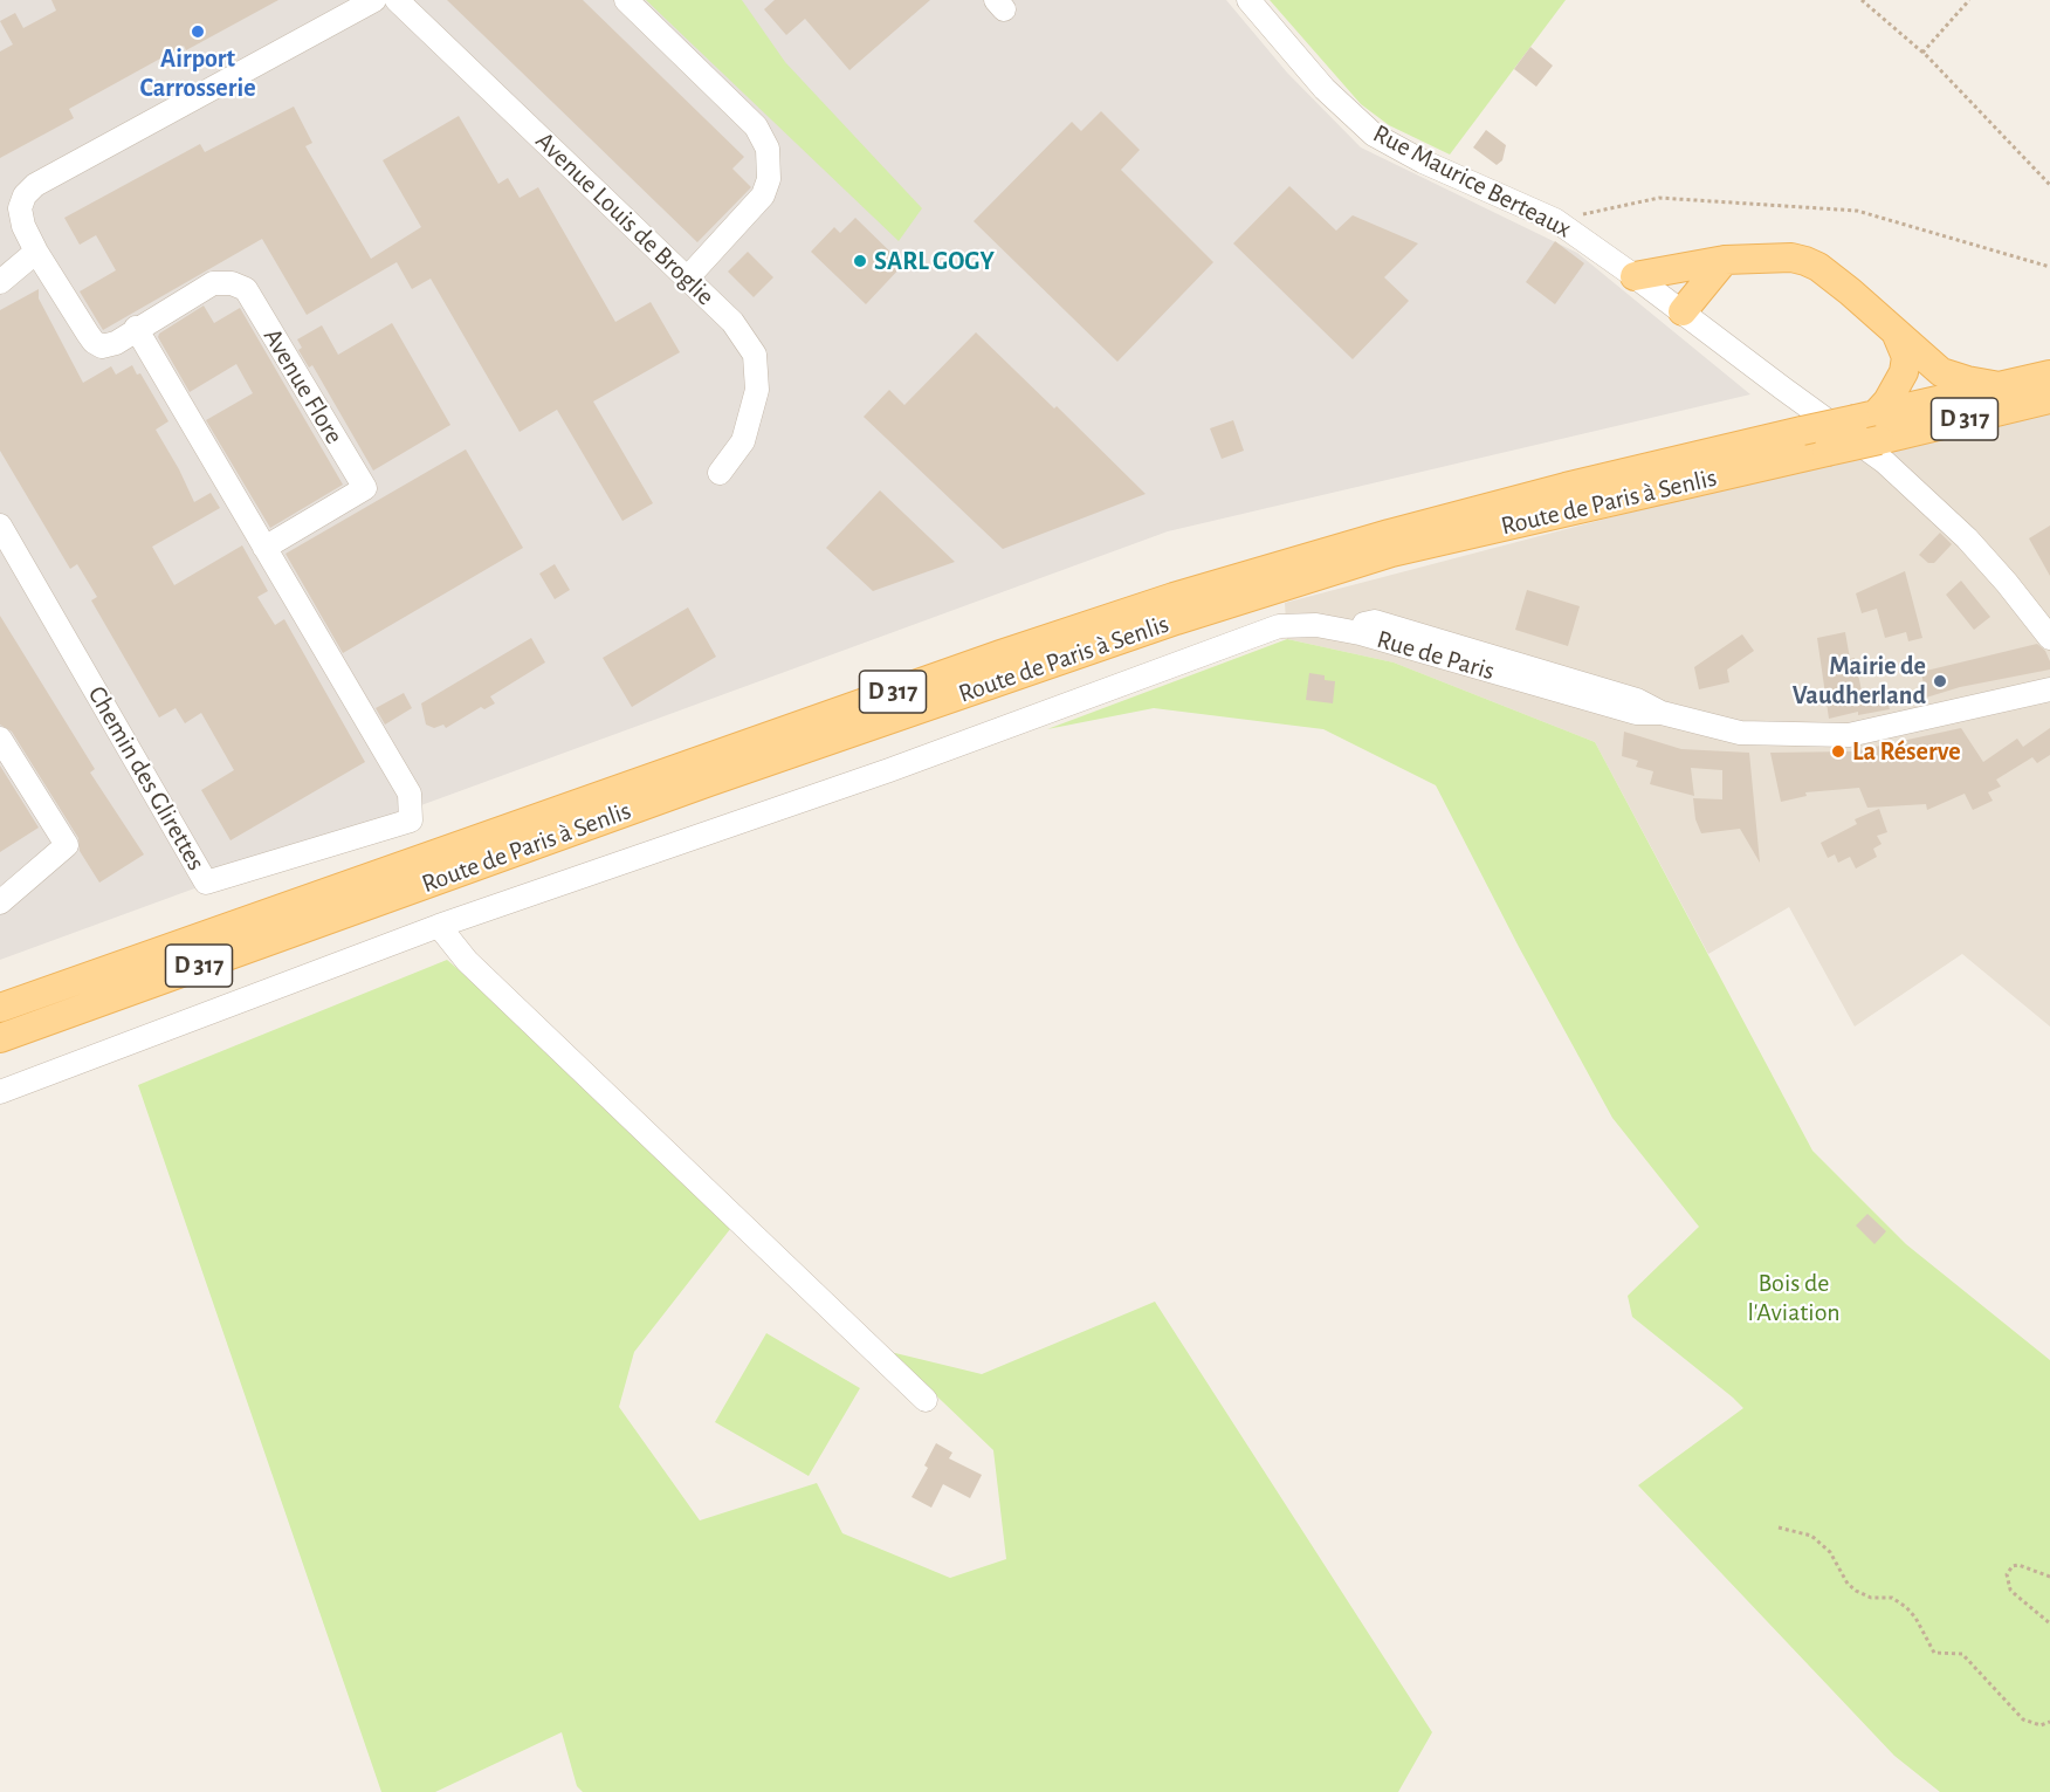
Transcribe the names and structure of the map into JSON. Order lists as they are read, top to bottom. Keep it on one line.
{"streets":{"main road":["D 317","Route de Paris à Senlis"],"street":["Rue Maurice Berteaux","Avenue Louis de Broglie","Avenue Flore","Rue de Paris","Chemin des Glirettes"]},"crossings":[["Rue Maurice Berteaux","D 317"],["Rue Maurice Berteaux","Route de Paris à Senlis"],["Avenue Flore","Chemin des Glirettes"],["D 317","Route de Paris à Senlis"]],"parks":["Bois de l'Aviation"],"places":["Airport Carrosserie","SARL GOGY","Mairie de Vaudherland","La Réserve"]}
